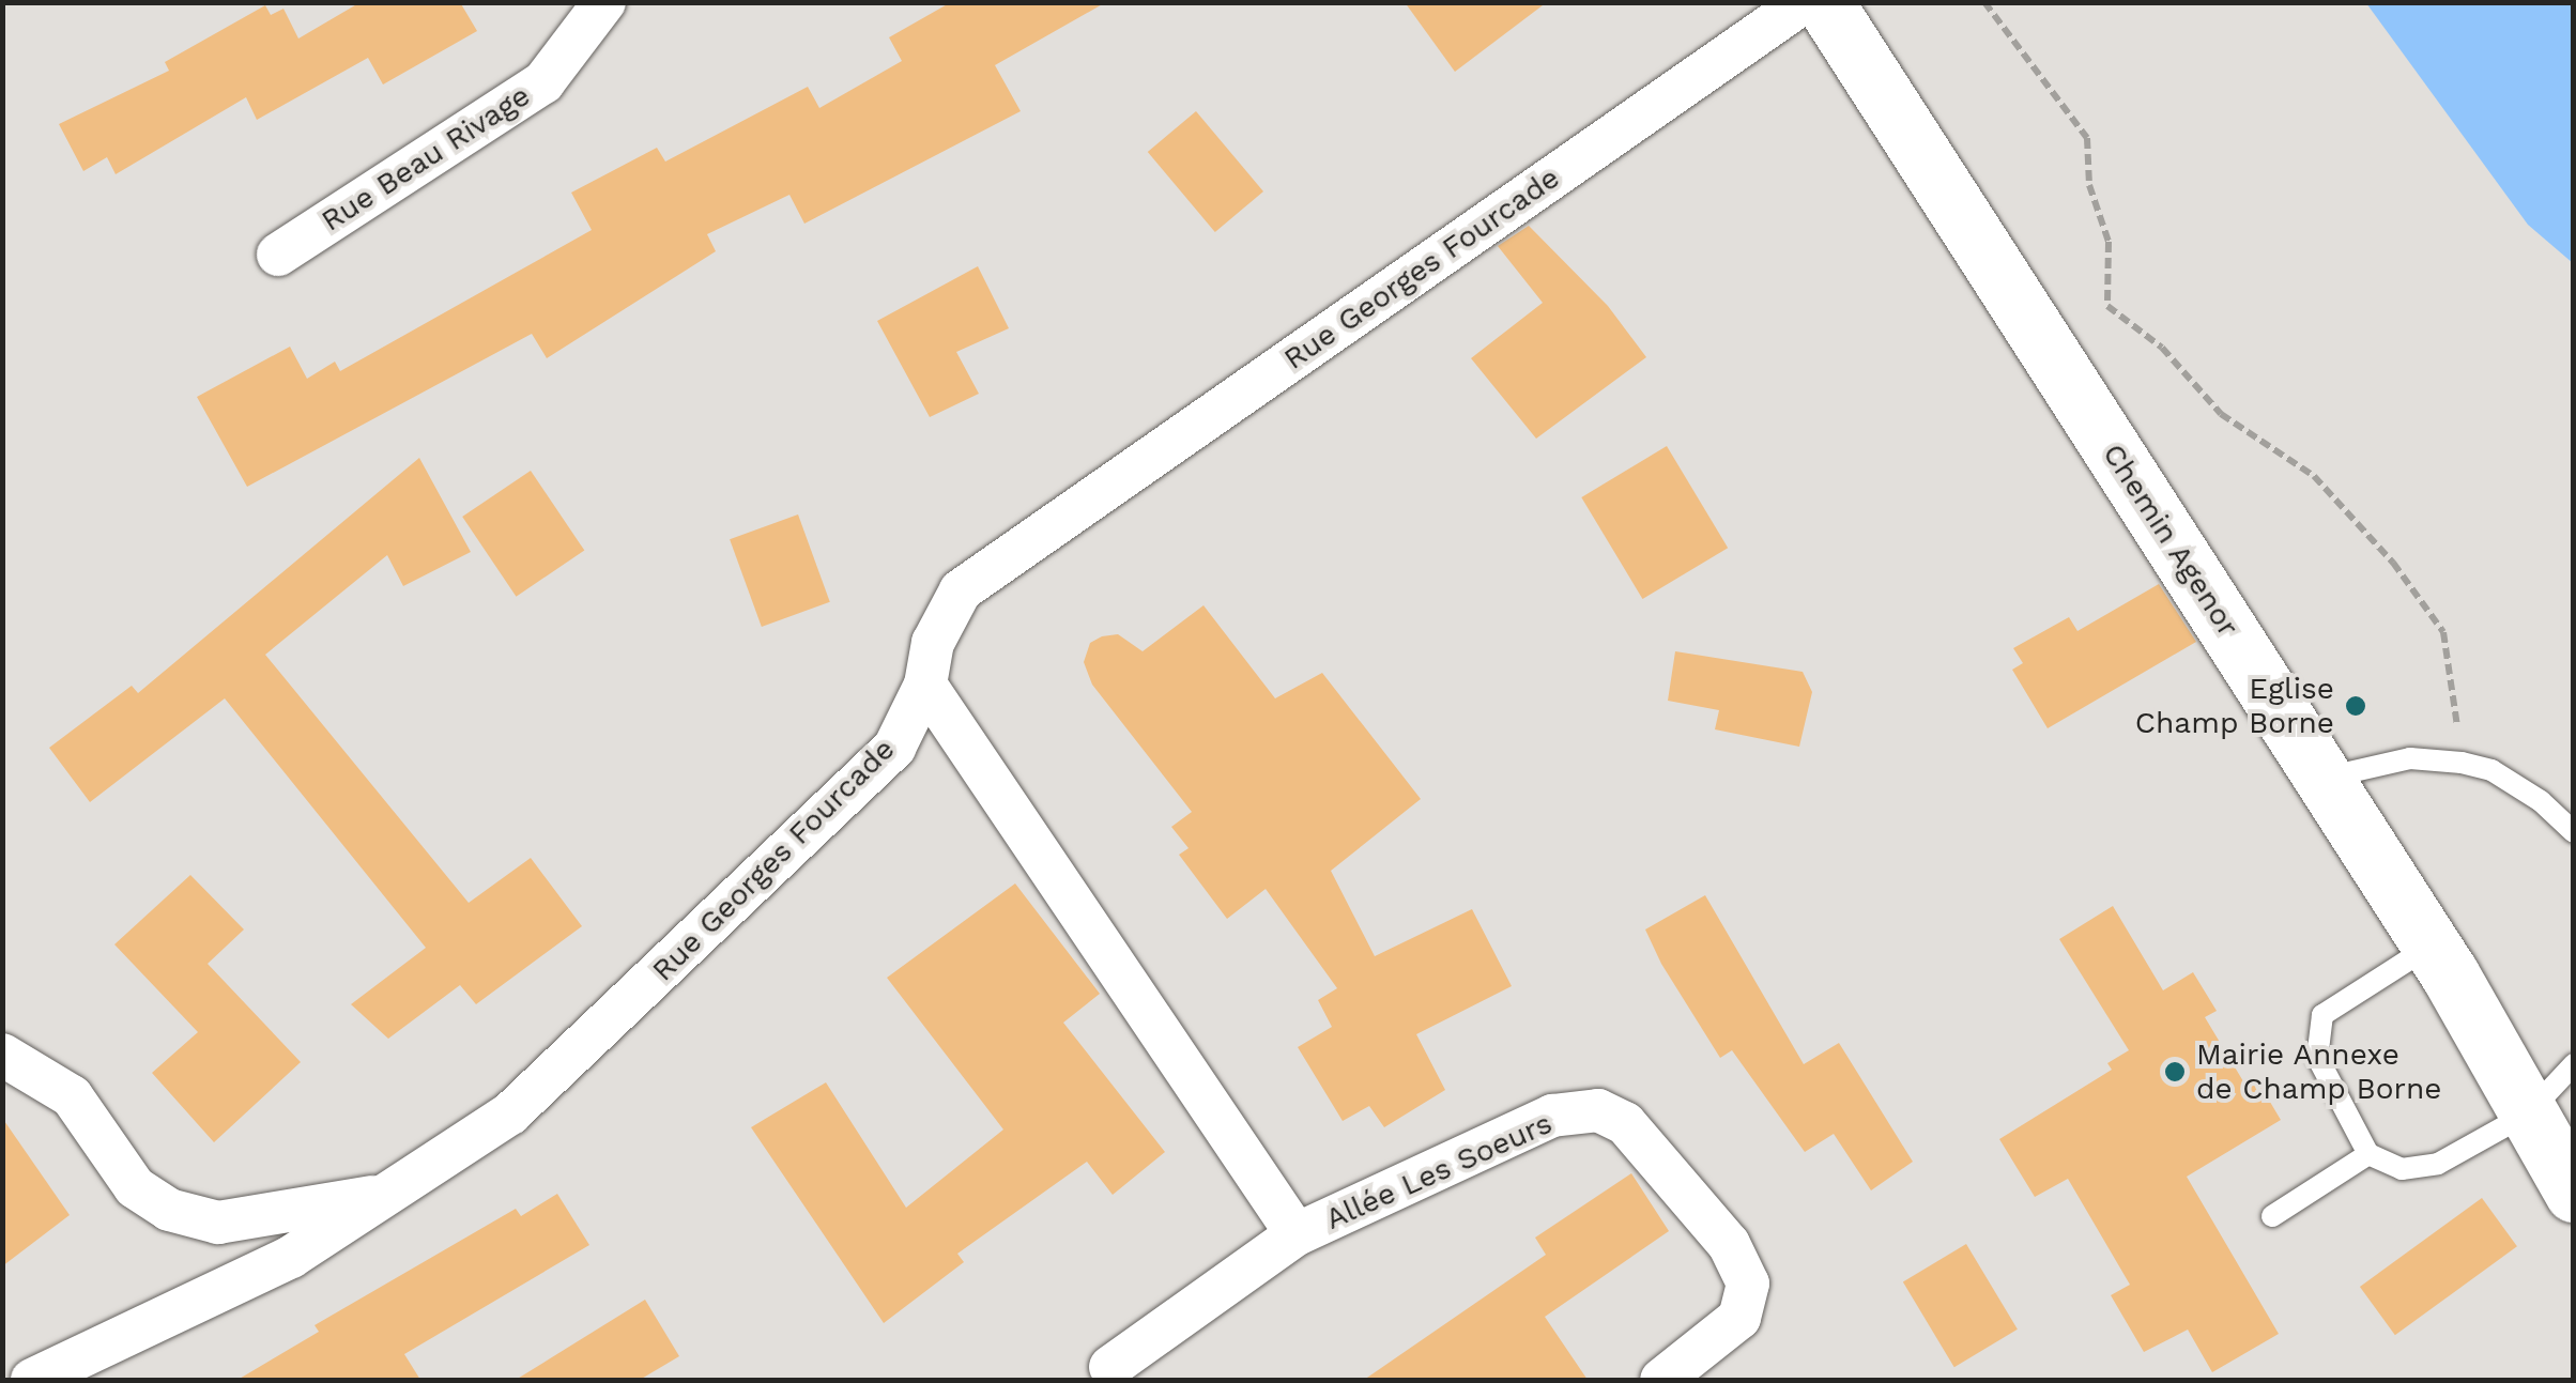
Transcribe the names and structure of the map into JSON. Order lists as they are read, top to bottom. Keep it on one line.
{"streets":{"main road":["Chemin Agenor"],"street":["Rue Beau Rivage","Rue Georges Fourcade","Allée Les Soeurs"]},"crossings":[["Rue Georges Fourcade","Allée Les Soeurs"]],"places":["Eglise Champ Borne","Mairie Annexe de Champ Borne"]}
